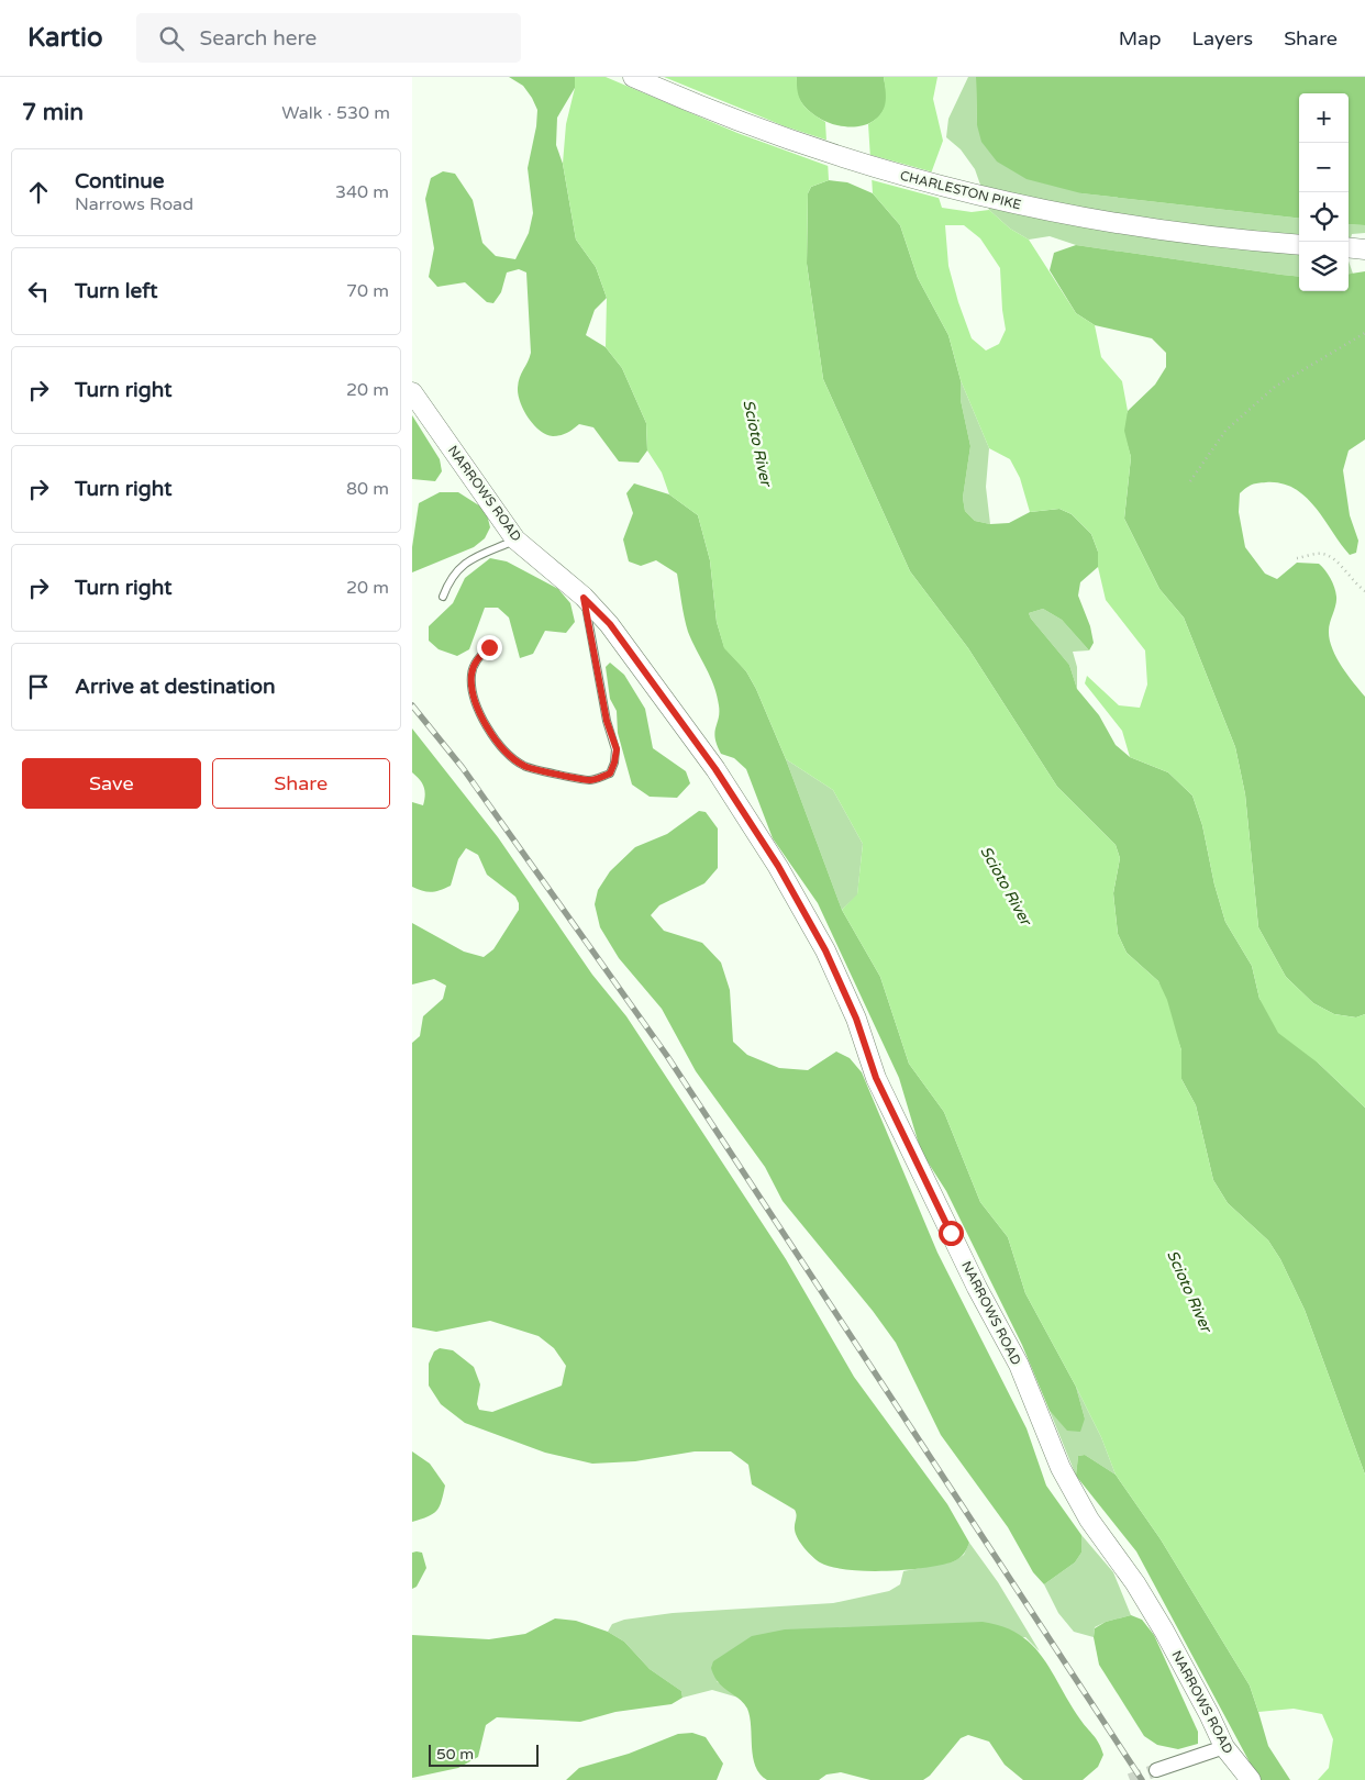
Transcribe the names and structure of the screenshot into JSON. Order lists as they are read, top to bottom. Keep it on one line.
{"streets":{"street":["CHARLESTON PIKE","NARROWS ROAD"]},"water":["Scioto River"],"scale_bar":"50 m","page":{"header":"Kartio","search":"Search here","nav":["Map","Layers","Share"],"heading":["7 min","Walk · 530 m"],"map_buttons":["+","−"],"list":[["Continue","Narrows Road","340 m"],["Turn left","70 m"],["Turn right","20 m"],["Turn right","80 m"],["Turn right","20 m"],"Arrive at destination"],"buttons":["Save","Share"],"scale":"50 m"}}
